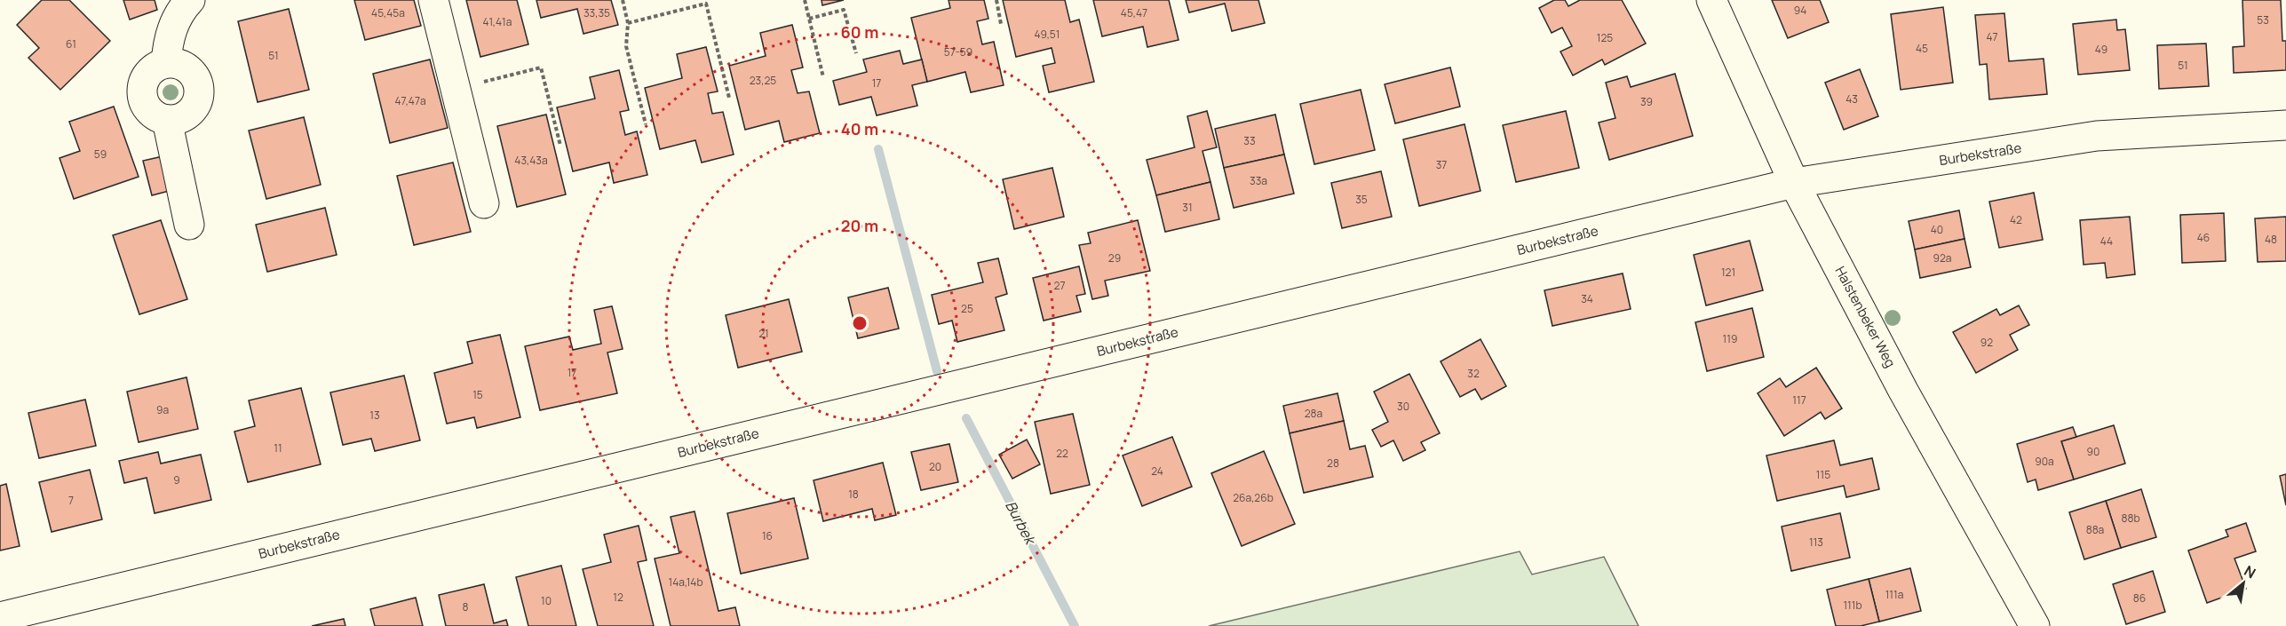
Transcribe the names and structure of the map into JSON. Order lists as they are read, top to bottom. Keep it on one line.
{"streets":{"street":["Burbekstraße","Halstenbeker Weg"]},"crossings":[["Burbekstraße","Halstenbeker Weg"]],"water":["Burbek"],"house_numbers":["94","45,45a","33,35","45,47","53","41,41a","49,51","47","125","61","45","49","57-59","51","51","23,25","17","43","47,47a","39","33","59","43,43a","37","33a","35","31","42","40","46","48","44","29","92a","121","27","34","25","21","119","92","17","32","15","117","30","9a","28a","13","11","90","22","90a","28","20","24","115","9","18","26a,26b","7","88b","88a","16","113","14a,14b","111a","12","86","10","111b","8"],"north":"top right","rings":["60 m","40 m","20 m"]}
